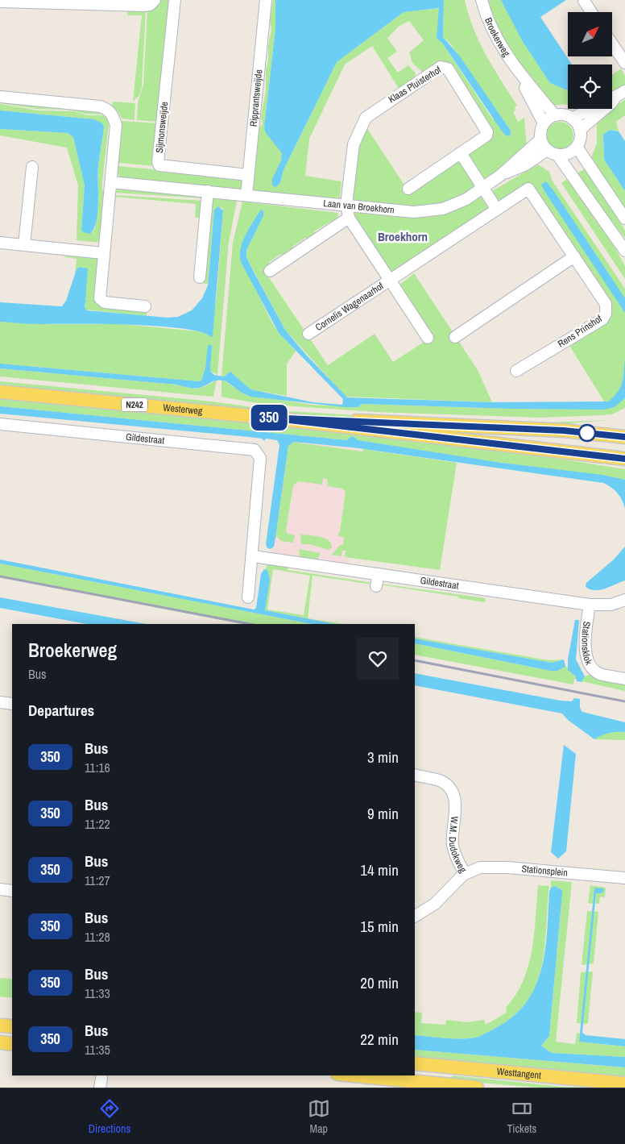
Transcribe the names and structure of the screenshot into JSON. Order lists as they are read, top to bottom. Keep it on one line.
{"streets":{"main road":["N242","Westerweg","Westtangent"],"street":["Broekerweg","Klaas Pluisterhof","Ripprantsweijde","Sijmonsweijde","Laan van Broekhorn","Cornelis Wagenaarhof","Rens Prinshof","Gildestraat","Stationsklok","W.M. Dudokweg","Stationsplein"]},"crossings":[["Broekerweg","Laan van Broekhorn"],["Klaas Pluisterhof","Laan van Broekhorn"],["Klaas Pluisterhof","Cornelis Wagenaarhof"],["Ripprantsweijde","Sijmonsweijde"],["Ripprantsweijde","Laan van Broekhorn"],["Laan van Broekhorn","Cornelis Wagenaarhof"],["Cornelis Wagenaarhof","Rens Prinshof"],["Gildestraat","Stationsklok"],["W.M. Dudokweg","Stationsplein"]],"districts":["Broekhorn"],"lines":["bus line 350"],"north":"top right","page":{"on_map":"350","heading":[["Broekerweg","Bus"],"Departures"],"list":[{"mark":"350","name":"Bus","note":"11:16","value":"3 min"},{"mark":"350","name":"Bus","note":"11:22","value":"9 min"},{"mark":"350","name":"Bus","note":"11:27","value":"14 min"},{"mark":"350","name":"Bus","note":"11:28","value":"15 min"},{"mark":"350","name":"Bus","note":"11:33","value":"20 min"},{"mark":"350","name":"Bus","note":"11:35","value":"22 min"}],"tabs":["Directions","Map","Tickets"]}}
